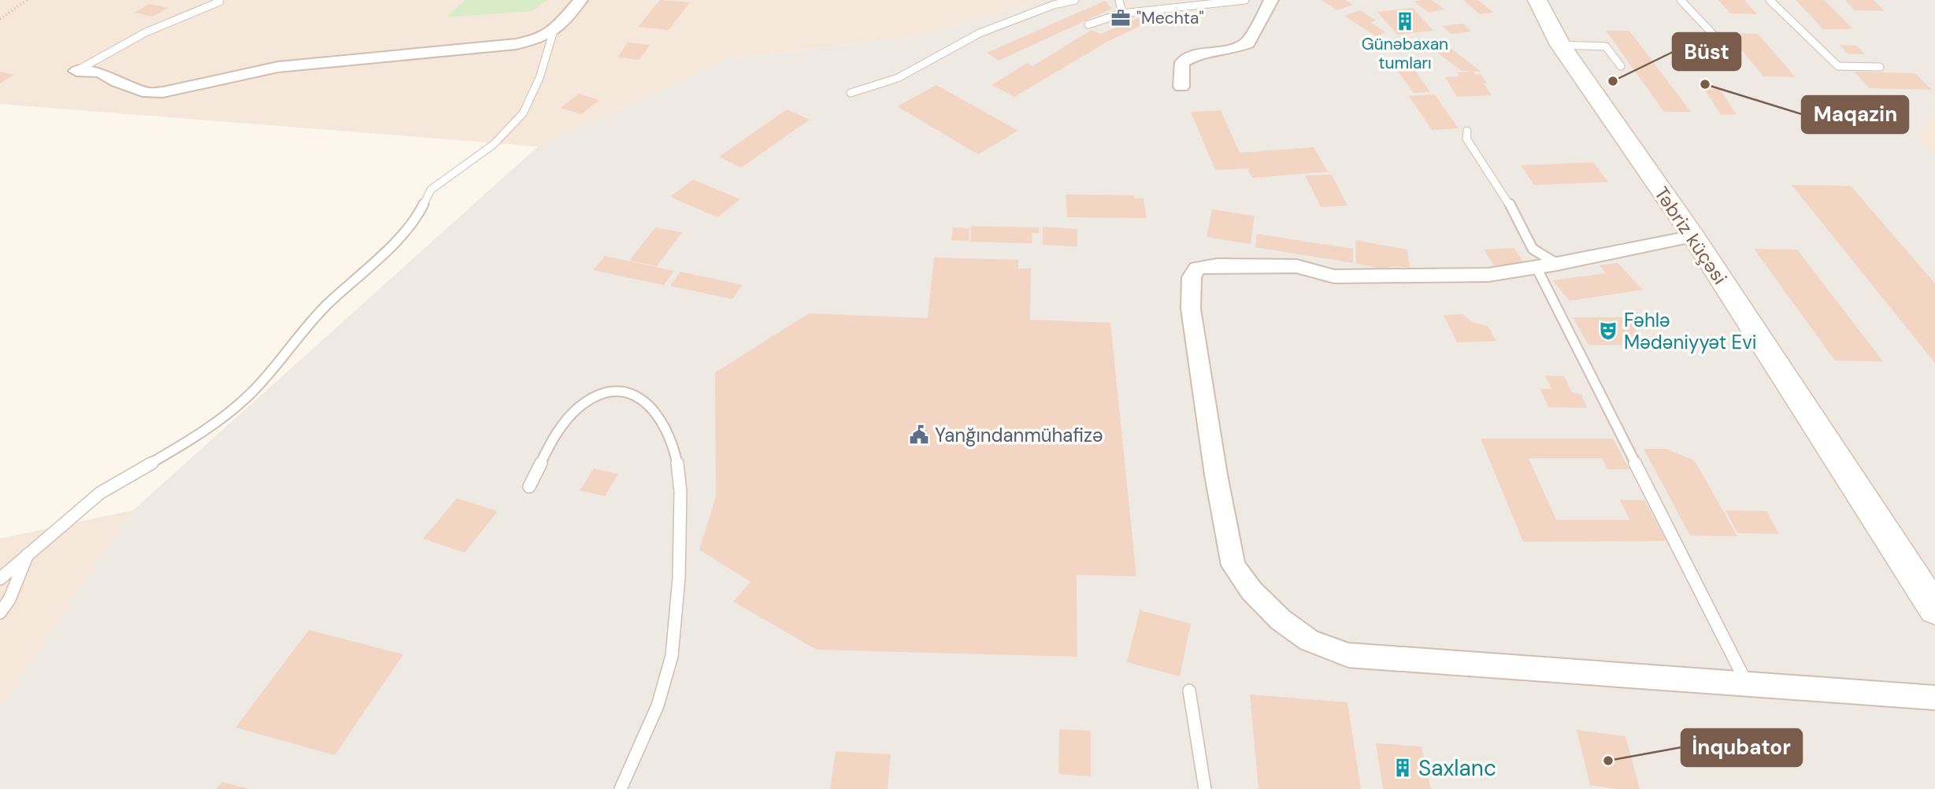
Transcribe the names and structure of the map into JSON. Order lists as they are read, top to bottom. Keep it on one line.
{"streets":{"main road":["Təbriz küçəsi"]},"places":{"office":["\"Mechta\""],"building":["Günəbaxan tumları","Saxlanc"],"other":["Büst","Maqazin","İnqubator"],"theatre":["Fəhlə Mədəniyyət Evi"],"public building":["Yanğındanmühafizə"]}}
